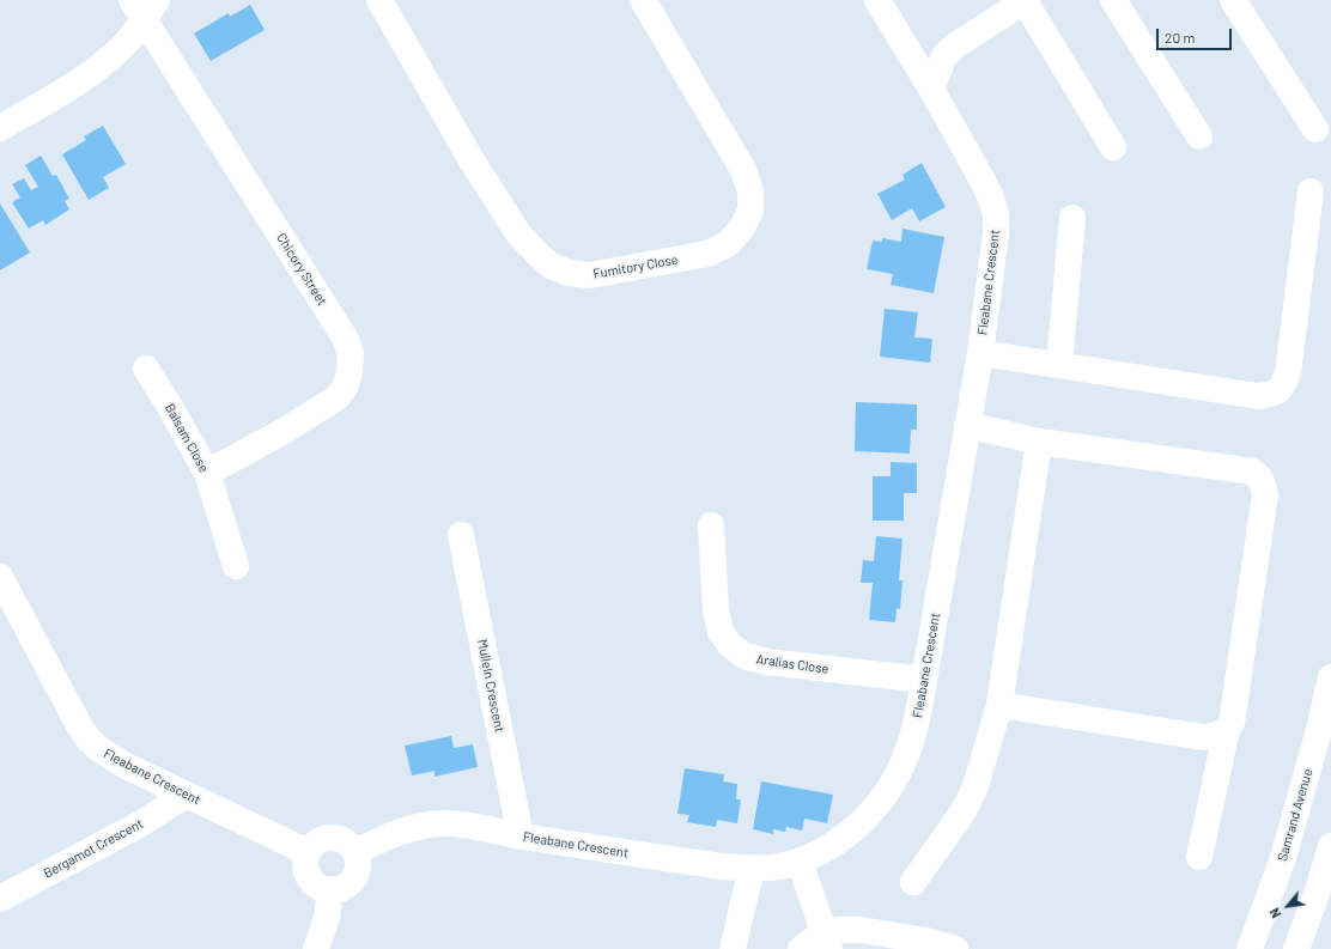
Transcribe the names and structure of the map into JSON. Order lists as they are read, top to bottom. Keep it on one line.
{"streets":{"street":["Fumitory Close","Chicory Street","Fleabane Crescent","Balsam Close","Aralias Close","MulleIn Crescent","Samrand Avenue","Bergamot Crescent"]},"crossings":[["Chicory Street","Balsam Close"],["Fleabane Crescent","Aralias Close"],["Fleabane Crescent","MulleIn Crescent"],["Fleabane Crescent","Bergamot Crescent"]],"scale_bar":"20 m","north":"bottom left"}
